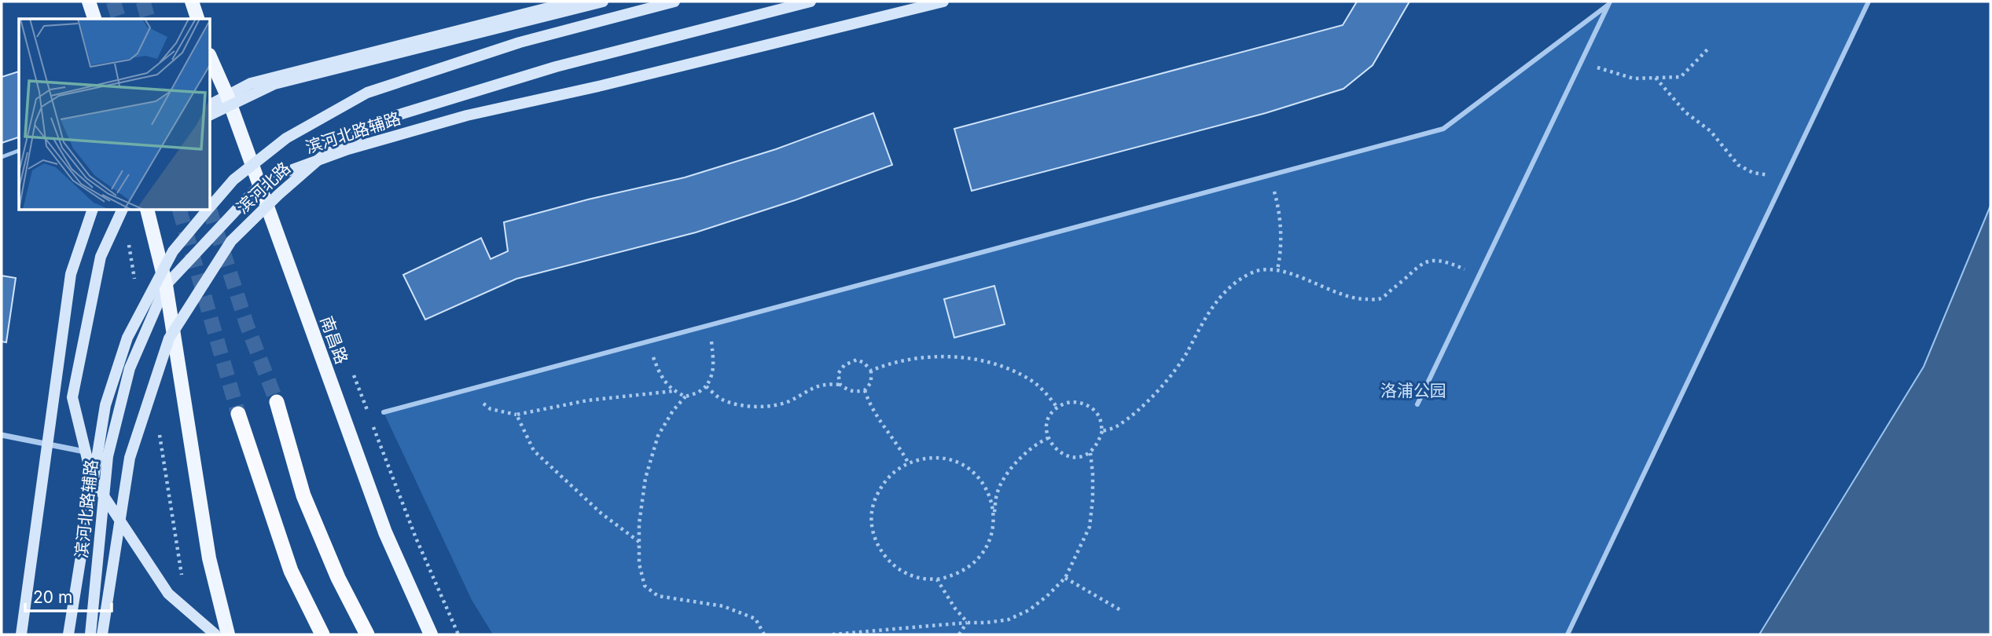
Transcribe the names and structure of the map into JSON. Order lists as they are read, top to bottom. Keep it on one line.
{"streets":{"main road":["滨河北路辅路","滨河北路","南昌路"]},"crossings":[["滨河北路辅路","南昌路"]],"parks":["洛浦公园"],"scale_bar":"20 m"}
